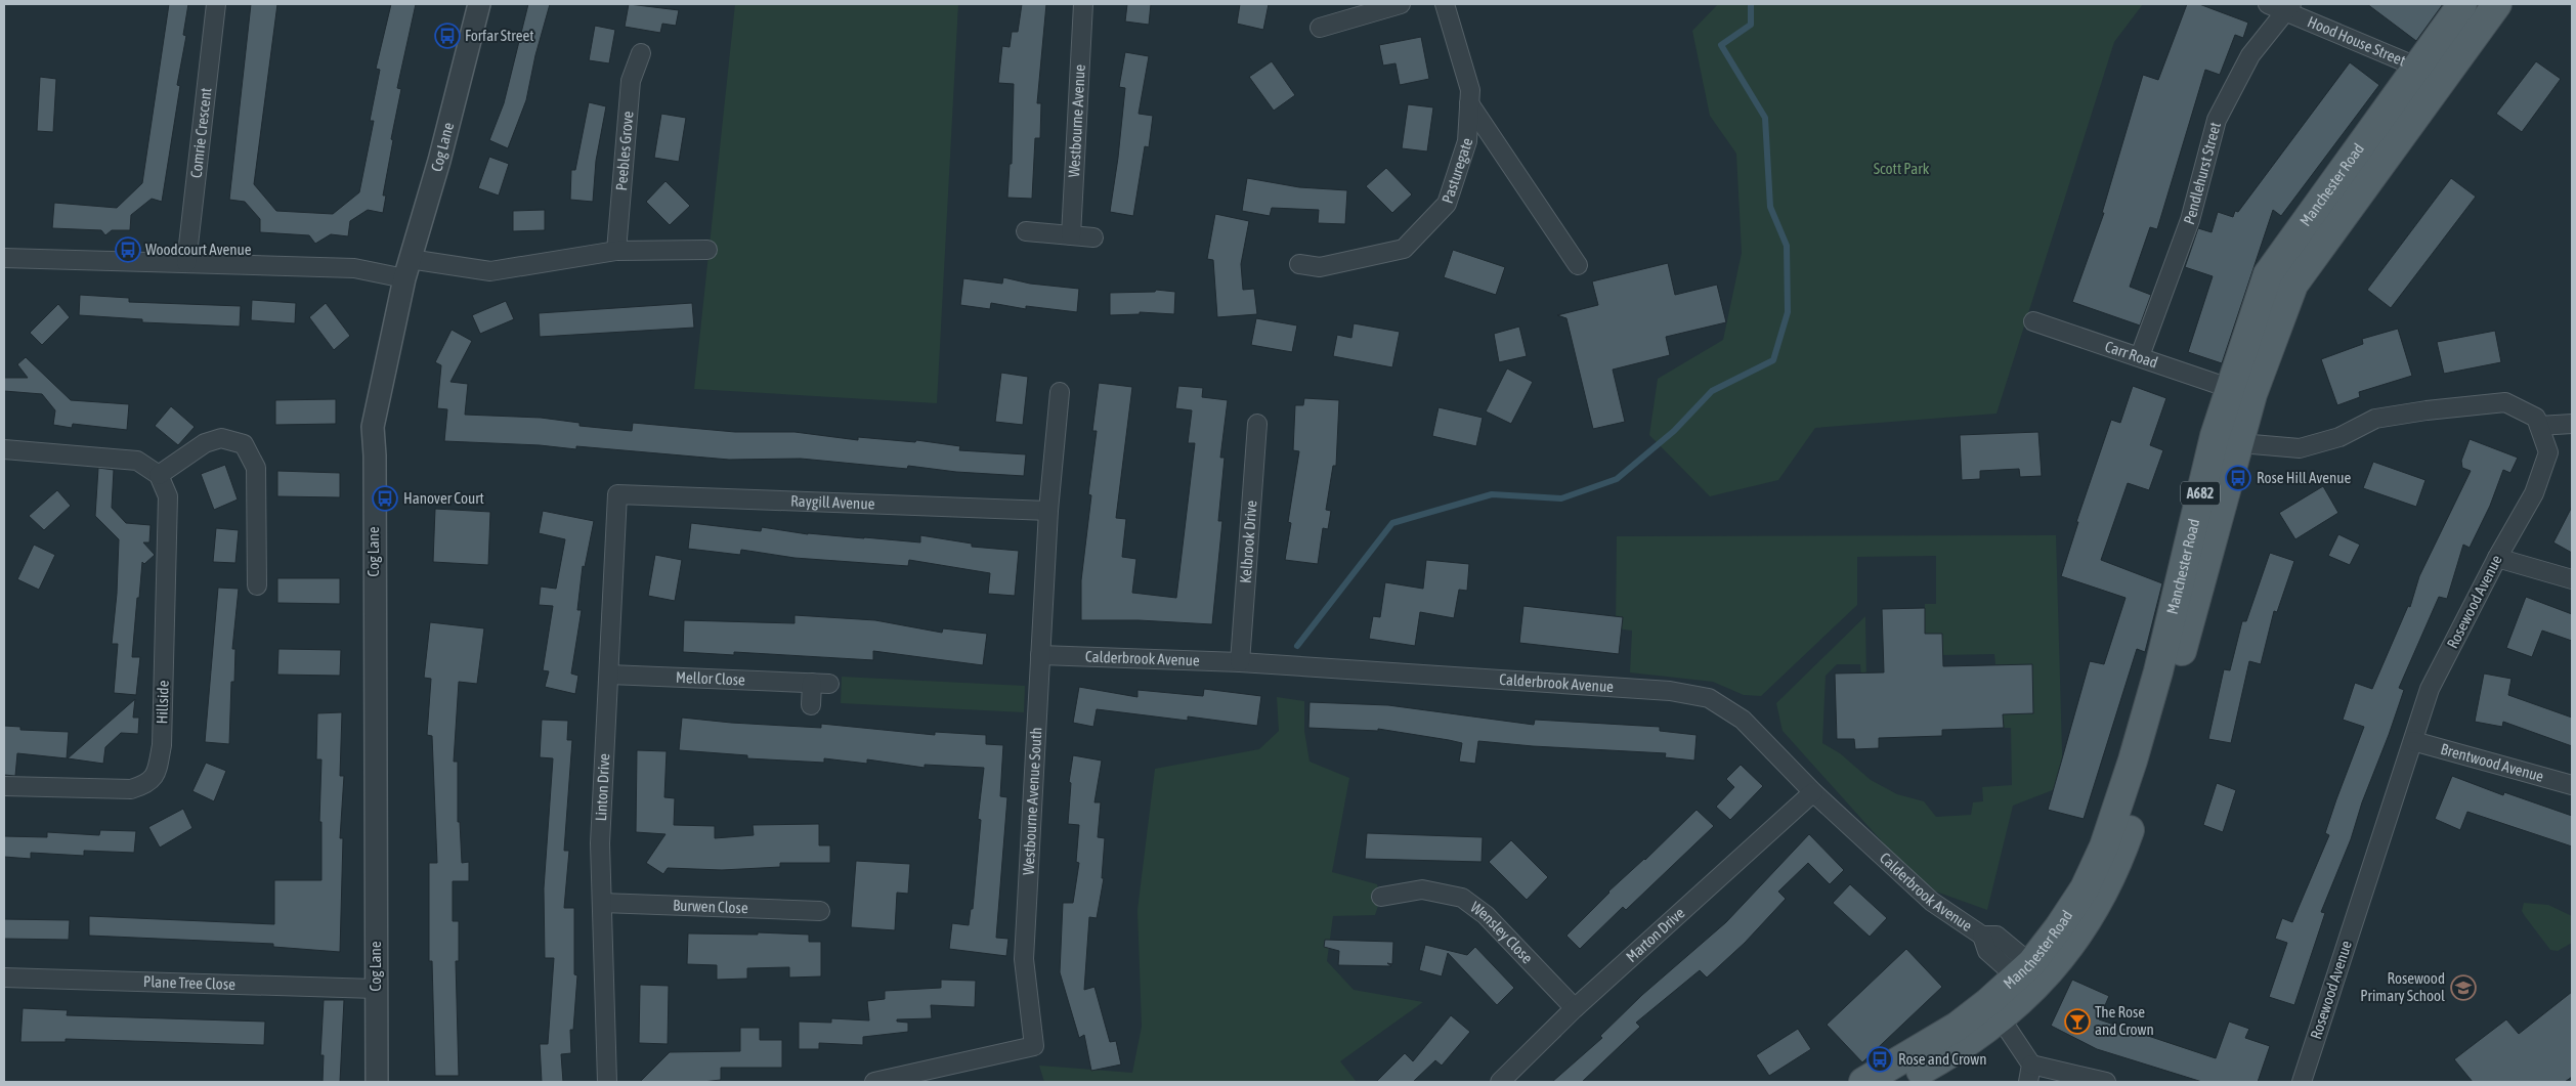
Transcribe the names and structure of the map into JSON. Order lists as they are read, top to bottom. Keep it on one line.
{"streets":{"main road":["Manchester Road","A682"],"street":["Hood House Street","Westbourne Avenue","Comrie Crescent","Cog Lane","Peebles Grove","Pasturegate","Pendlehurst Street","Carr Road","Raygill Avenue","Kelbrook Drive","Rosewood Avenue","Calderbrook Avenue","Mellor Close","Hillside","Brentwood Avenue","Linton Drive","Westbourne Avenue South","Burwen Close","Wensley Close","Marton Drive","Plane Tree Close"]},"crossings":[["Hood House Street","Pendlehurst Street"],["Hood House Street","Manchester Road"],["Cog Lane","Plane Tree Close"],["Pendlehurst Street","Carr Road"],["Manchester Road","Carr Road"],["Manchester Road","Rosewood Avenue"],["Manchester Road","Calderbrook Avenue"],["Raygill Avenue","Linton Drive"],["Raygill Avenue","Westbourne Avenue South"],["Kelbrook Drive","Calderbrook Avenue"],["Rosewood Avenue","Brentwood Avenue"],["Calderbrook Avenue","Westbourne Avenue South"],["Calderbrook Avenue","Marton Drive"],["Mellor Close","Linton Drive"],["Linton Drive","Burwen Close"],["Wensley Close","Marton Drive"]],"parks":["Scott Park"],"places":{"bus stop":["Forfar Street","Woodcourt Avenue","Rose Hill Avenue","Hanover Court","Rose and Crown"],"school or university":["Rosewood Primary School"],"bar":["The Rose and Crown"]}}
